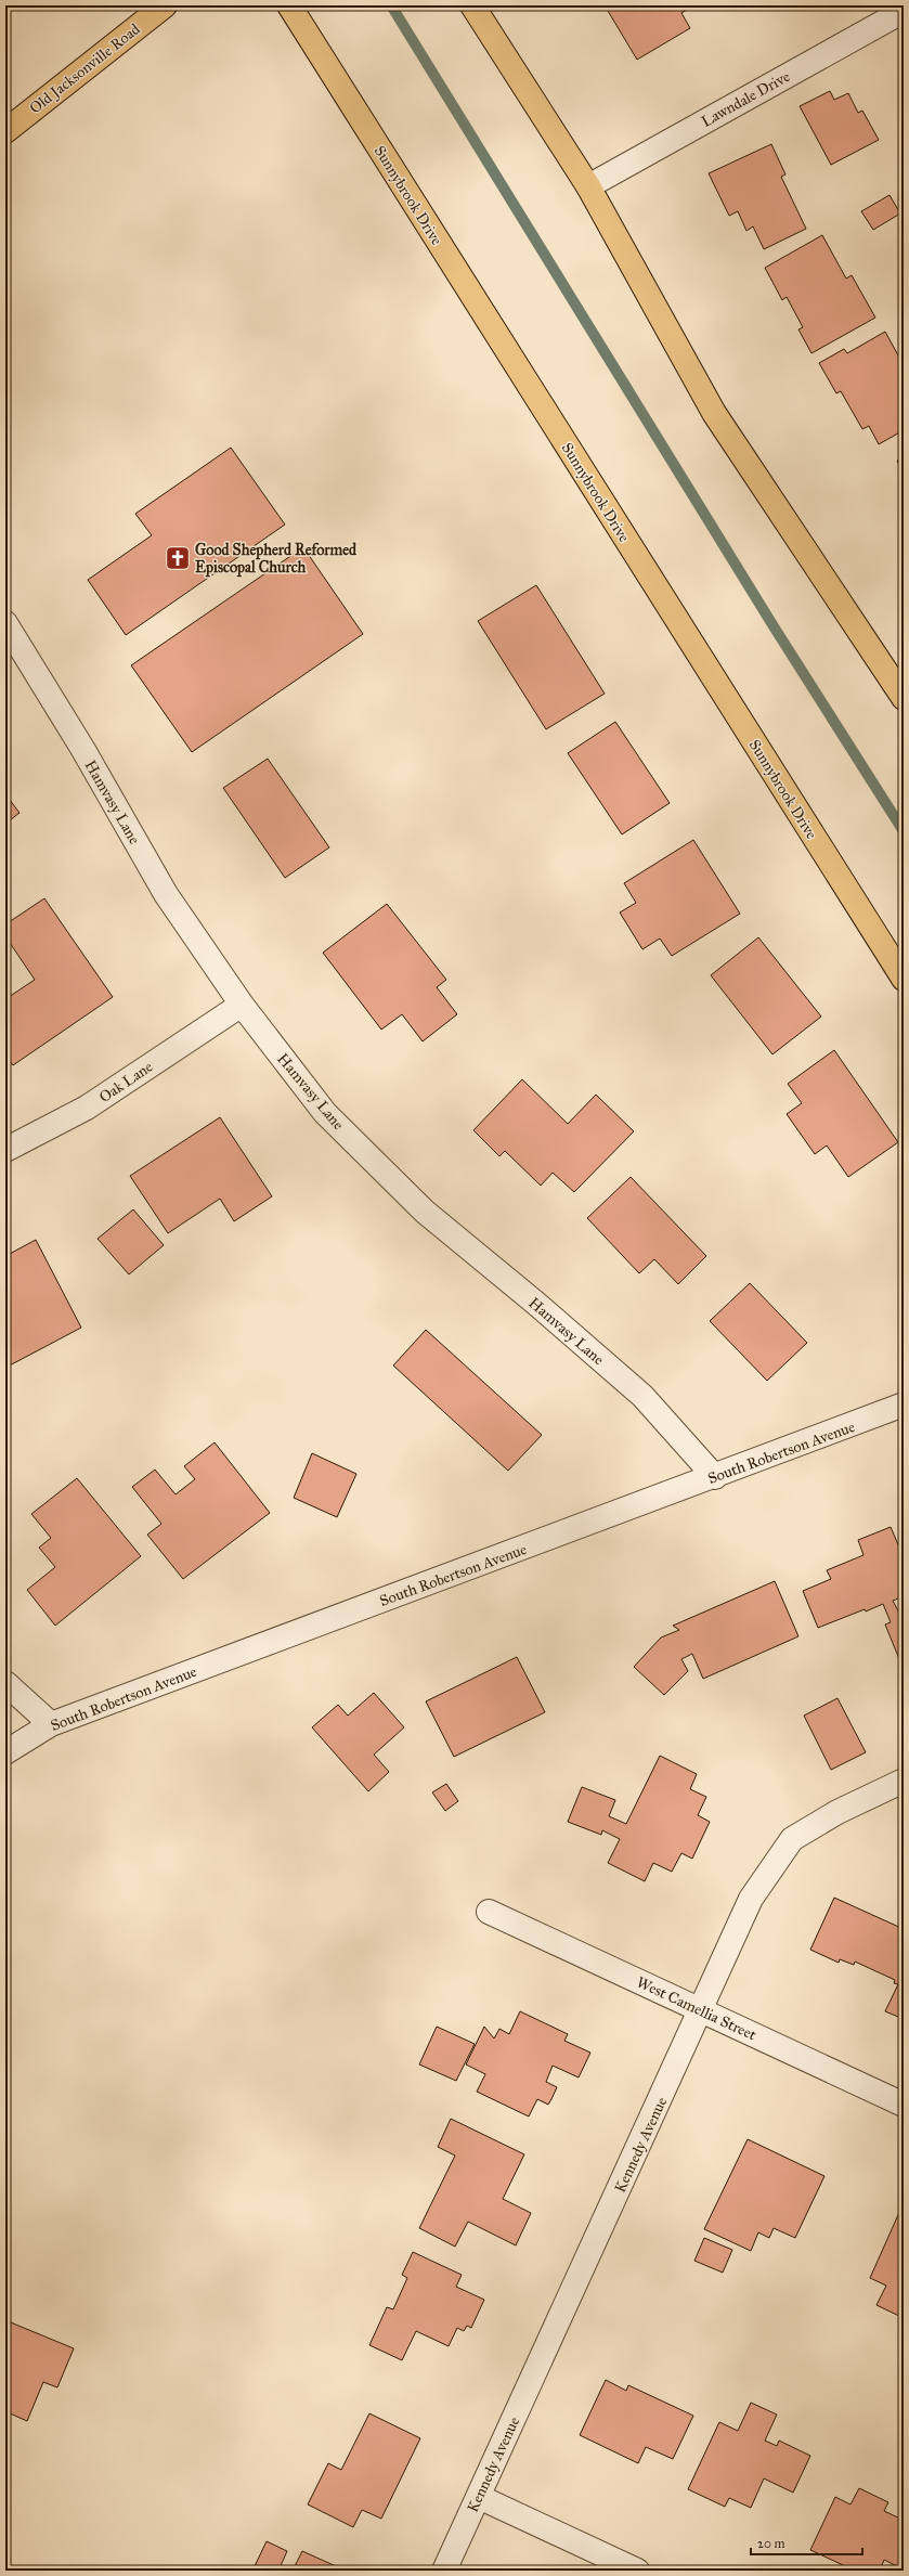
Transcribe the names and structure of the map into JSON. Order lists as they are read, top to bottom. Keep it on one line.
{"streets":{"main road":["Old Jacksonville Road","Sunnybrook Drive"],"street":["Lawndale Drive","Hamvasy Lane","Oak Lane","South Robertson Avenue","West Camellia Street","Kennedy Avenue"]},"crossings":[["Hamvasy Lane","Oak Lane"],["Hamvasy Lane","South Robertson Avenue"],["West Camellia Street","Kennedy Avenue"]],"places":{"church":["Good Shepherd Reformed Episcopal Church"]},"scale_bar":"20 m"}
